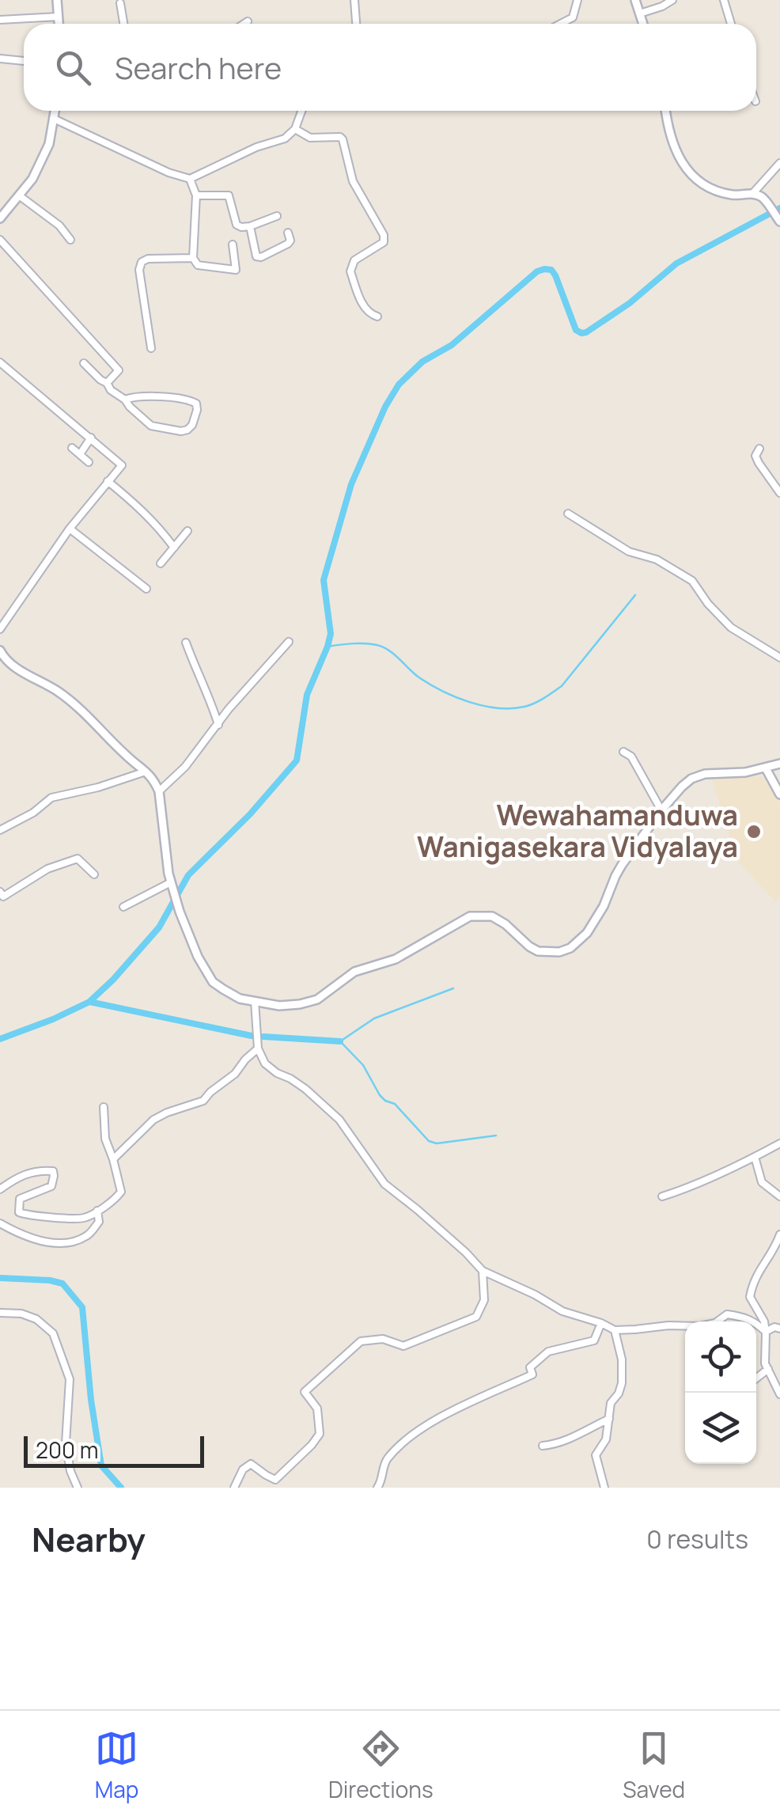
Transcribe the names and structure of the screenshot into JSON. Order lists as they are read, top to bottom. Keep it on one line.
{"places":["Wewahamanduwa Wanigasekara Vidyalaya"],"scale_bar":"200 m","page":{"search":"Search here","scale":"200 m","heading":["Nearby","0 results"],"nav":["Map","Directions","Saved"]}}
